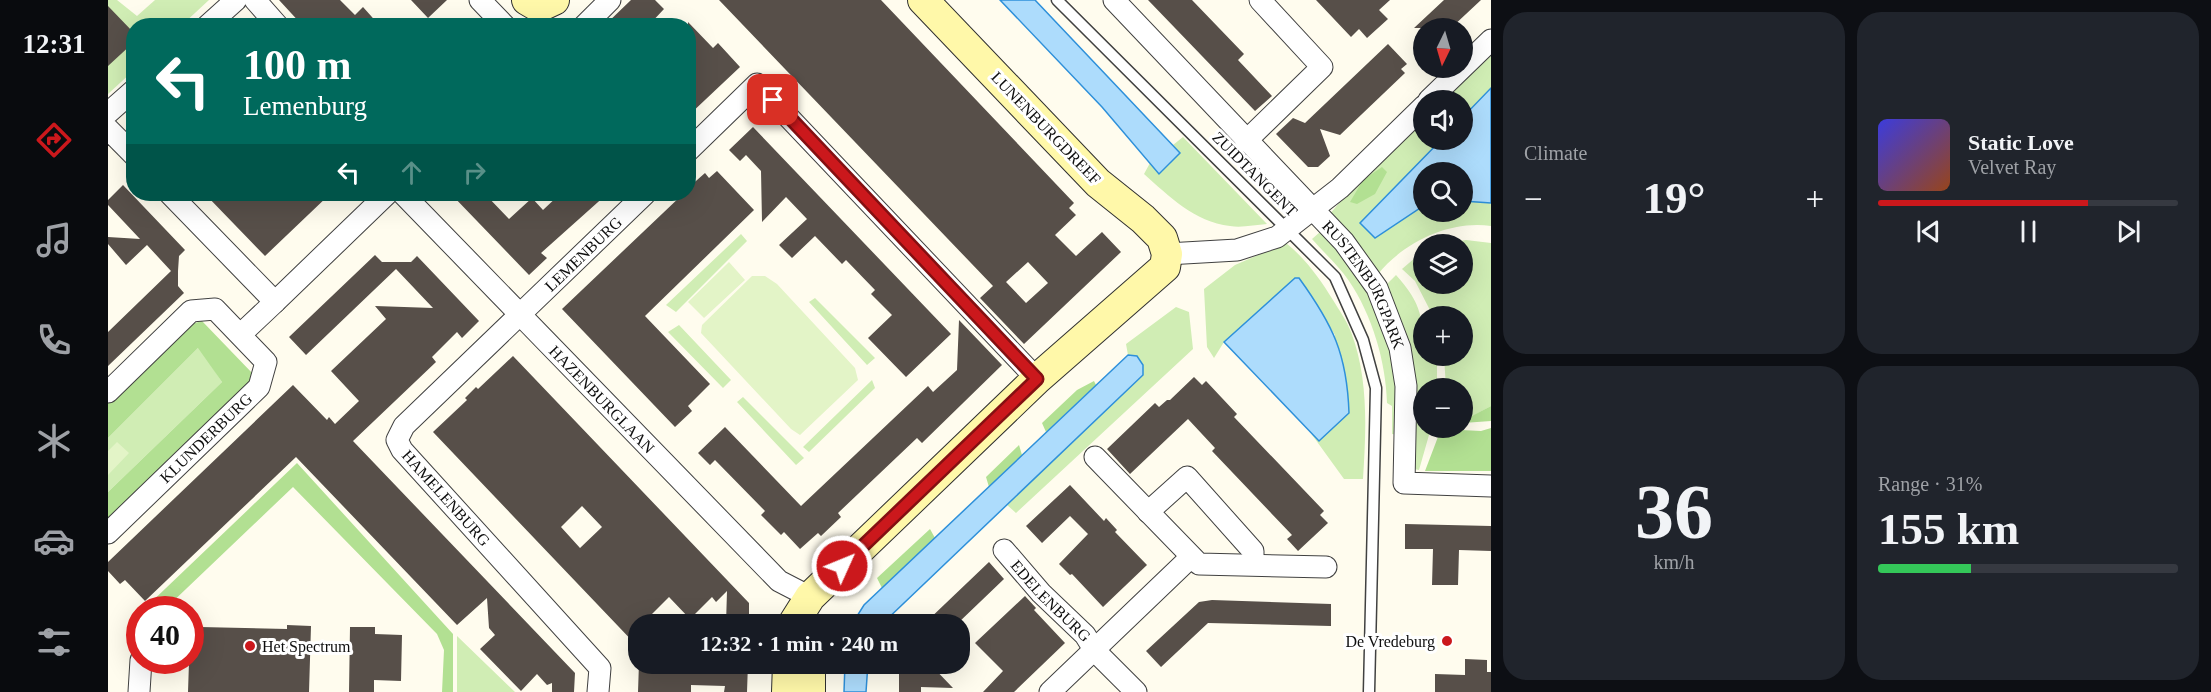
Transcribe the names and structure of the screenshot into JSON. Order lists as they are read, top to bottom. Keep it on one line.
{"streets":{"street":["LUNENBURGDREEF","LEMENBURG","RUSTENBURGPARK","HAZENBURGLAAN","KLUNDERBURG","HAMELENBURG","EDELENBURG"],"lane":["ZUIDTANGENT"]},"crossings":[["LEMENBURG","HAZENBURGLAAN"],["LEMENBURG","HAMELENBURG"],["HAZENBURGLAAN","HAMELENBURG"]],"places":["De Vredeburg","Het Spectrum"],"north":"bottom","page":{"tabs":"12:31","tile":["Climate",["36","km/h"],["Range · 31%","155 km"]],"map_buttons":["+","−"],"turn":["100 m","Lemenburg"],"song":["Static Love","Velvet Ray"],"heat":["−","19°","+"],"limit":"40","trip":"12:32 · 1 min · 240 m"}}
